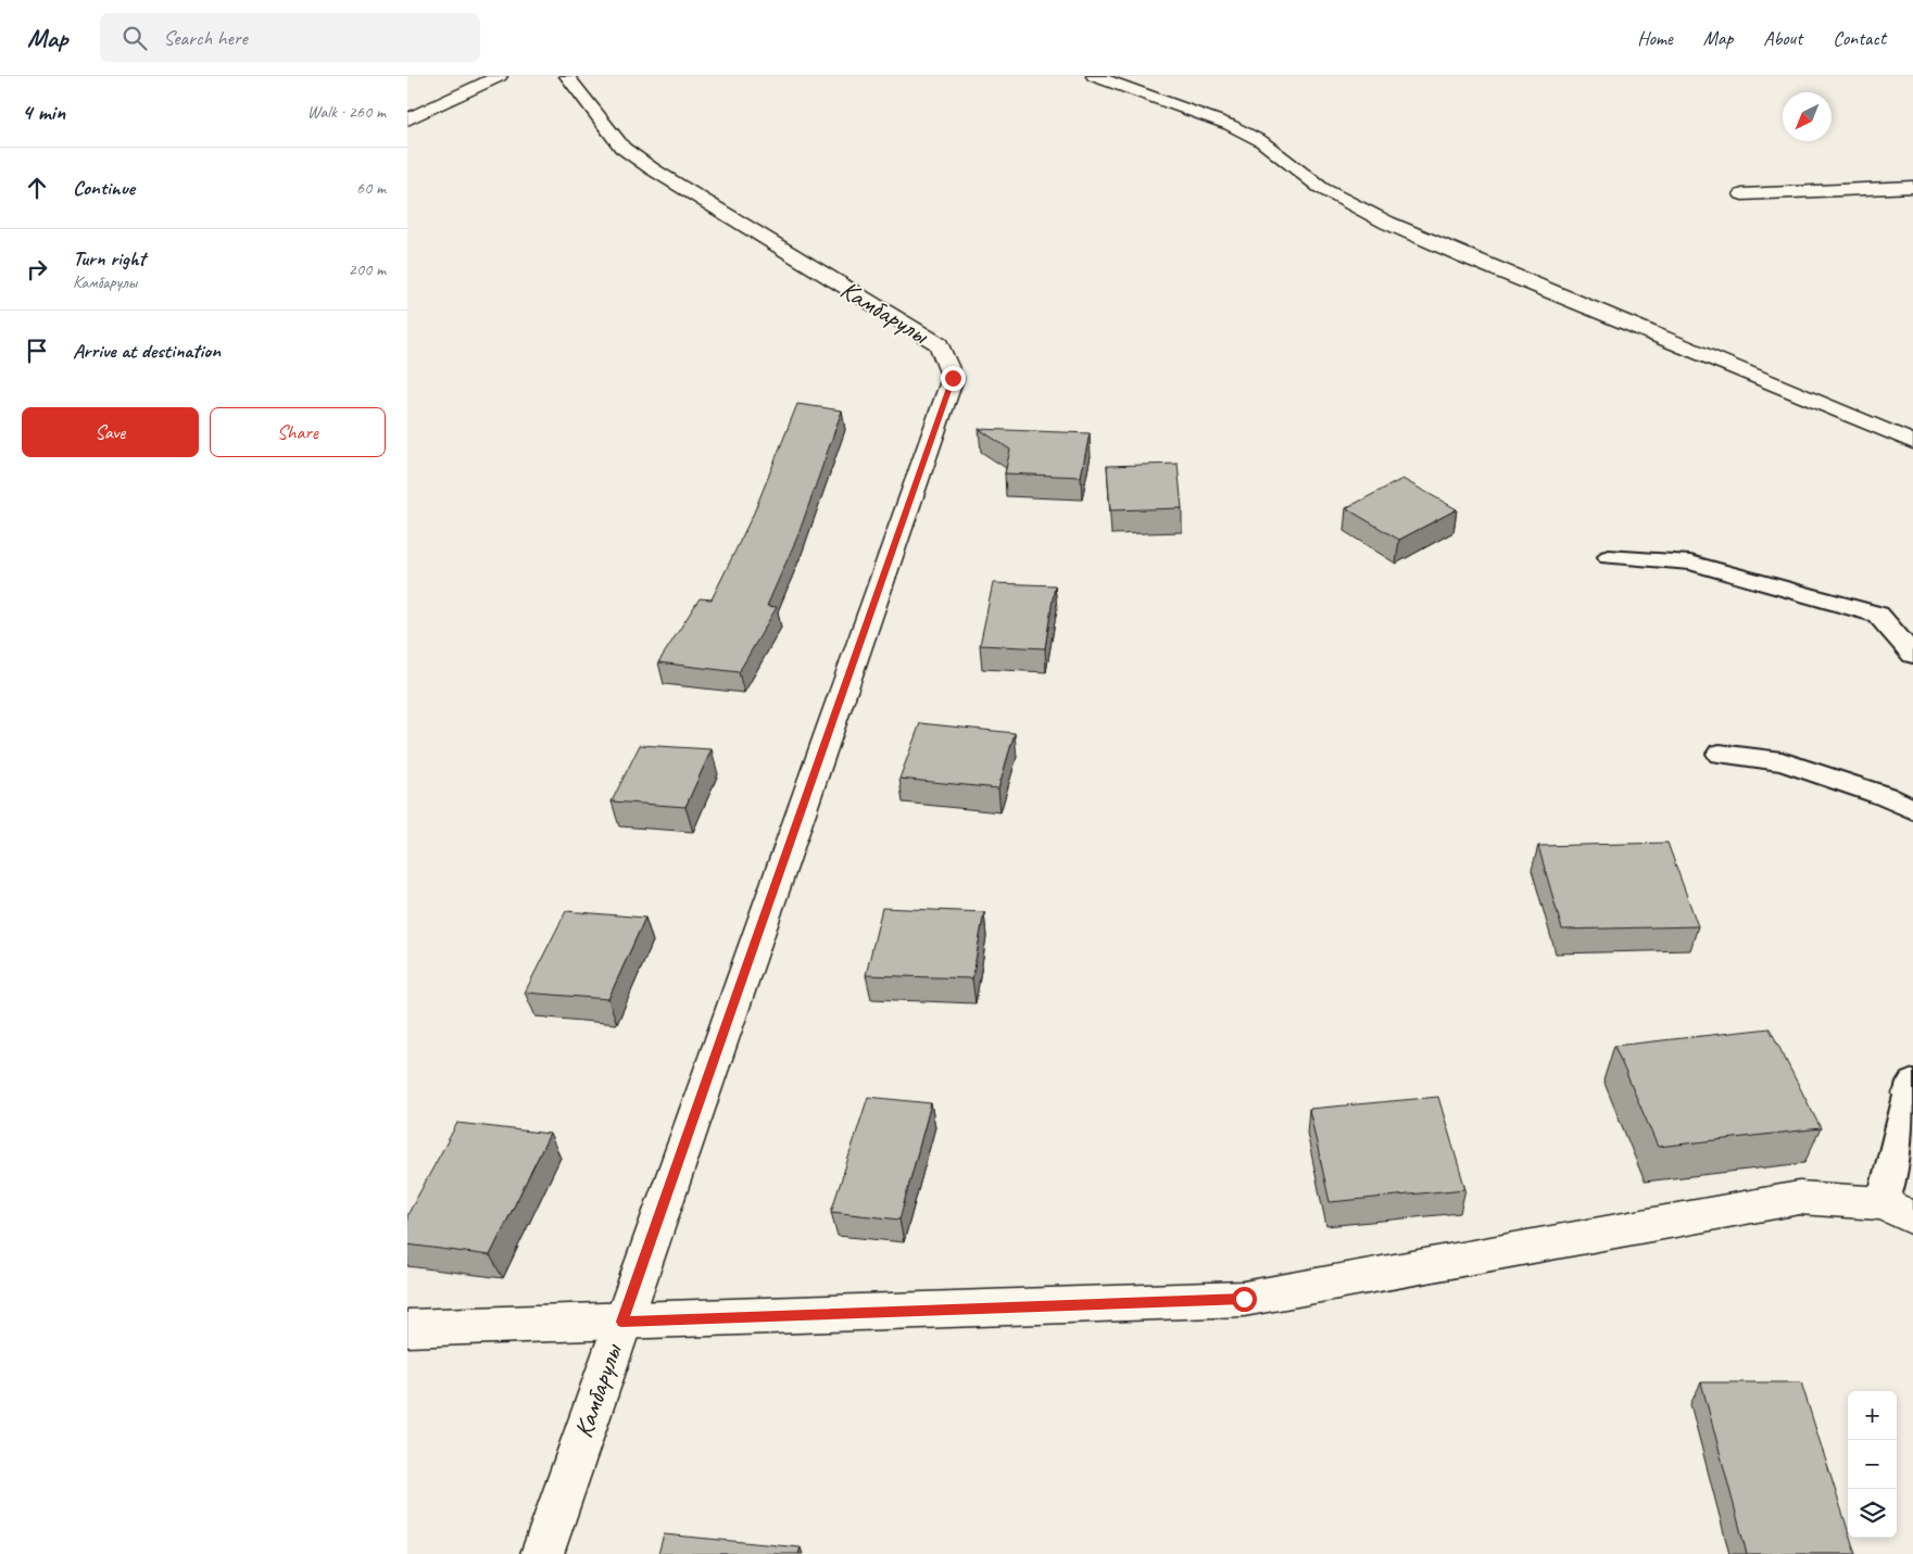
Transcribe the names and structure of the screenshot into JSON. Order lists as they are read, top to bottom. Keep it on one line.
{"streets":{"street":["Камбарулы"]},"north":"bottom left","page":{"header":"Map","search":"Search here","nav":["Home","Map","About","Contact"],"heading":["4 min","Walk · 260 m"],"list":[["Continue","60 m"],["Turn right","Камбарулы","200 m"],"Arrive at destination"],"buttons":["Save","Share"],"map_buttons":["+","−"]}}
